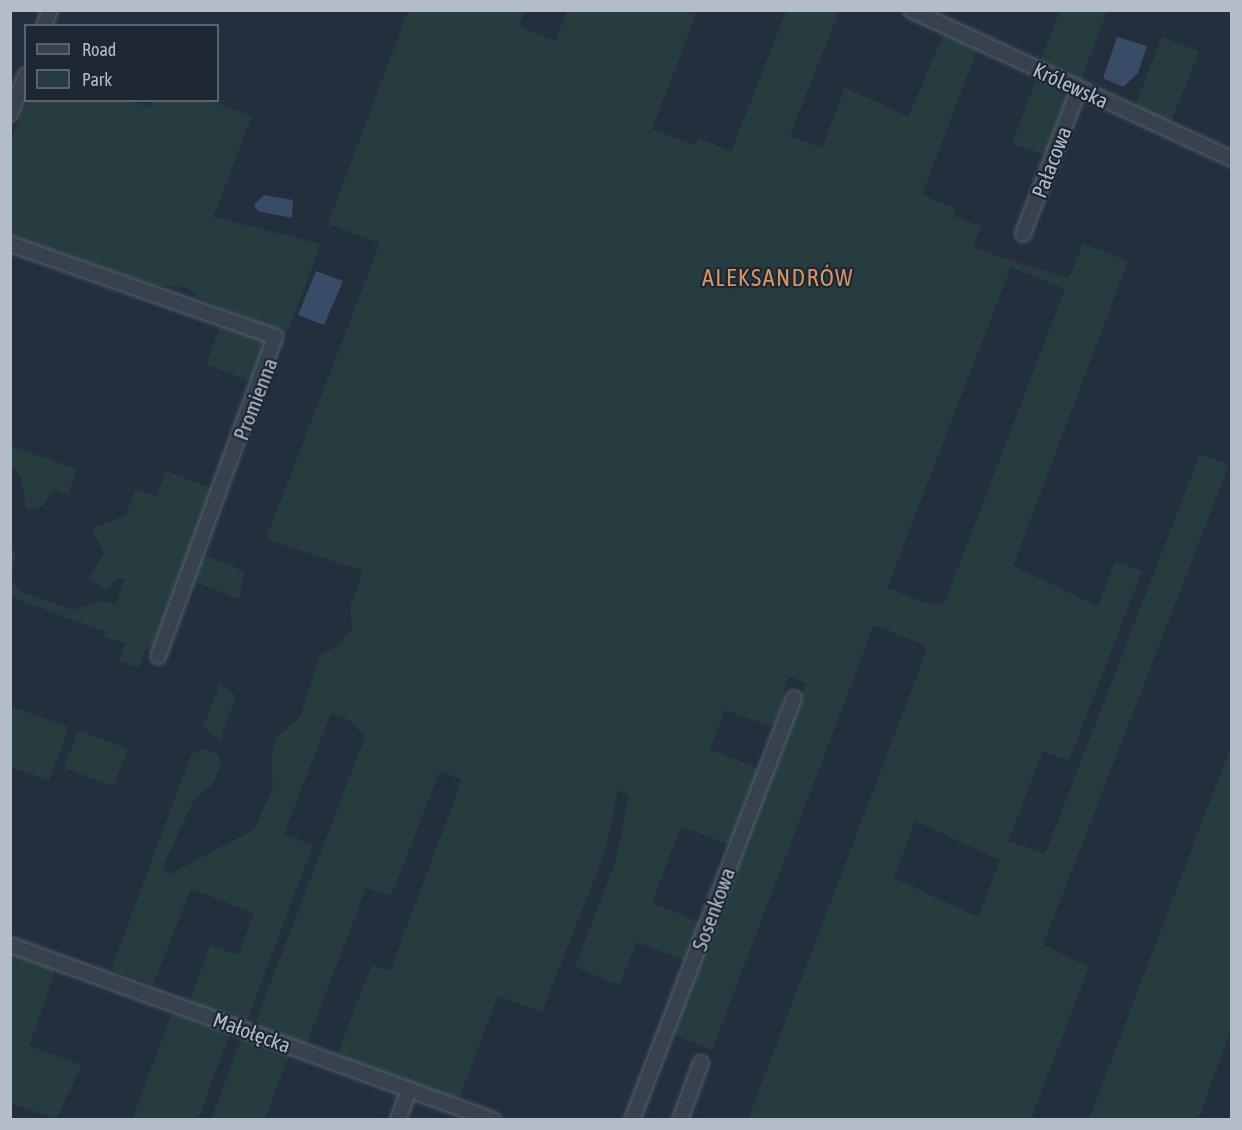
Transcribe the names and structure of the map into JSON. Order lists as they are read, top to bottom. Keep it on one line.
{"streets":{"street":["Królewska","Pałacowa","Promienna","Sosenkowa","Małołęcka"]},"crossings":[["Królewska","Pałacowa"]],"districts":["ALEKSANDRÓW"],"legend":["Road","Park"]}
